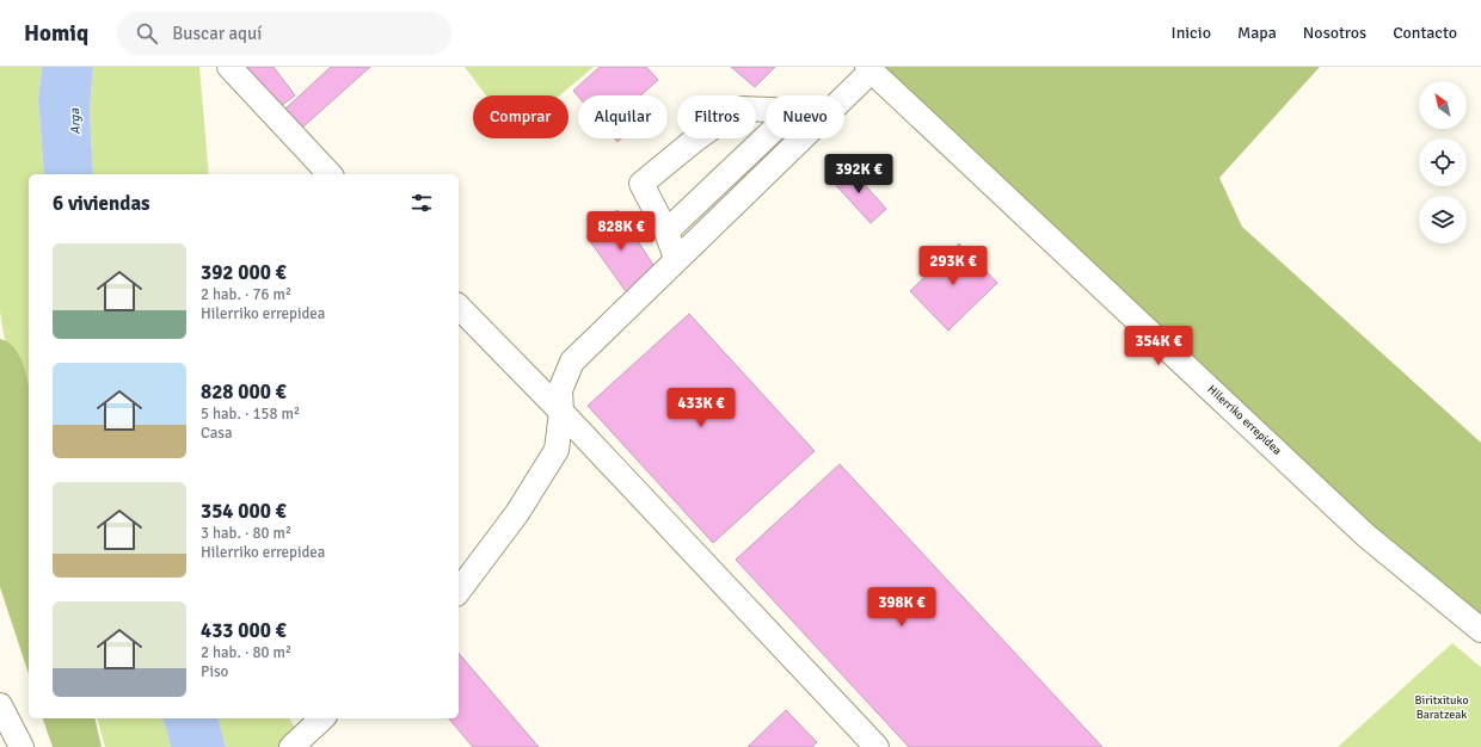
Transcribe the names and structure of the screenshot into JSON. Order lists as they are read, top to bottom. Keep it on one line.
{"streets":{"street":["Hilerriko errepidea"]},"water":["Arga"],"parks":["Biritxituko Baratzeak"],"north":"top left","page":{"header":"Homiq","search":"Buscar aquí","nav":["Inicio","Mapa","Nosotros","Contacto"],"chip":["Comprar","Alquilar","Filtros","Nuevo"],"price":["392K €","828K €","293K €","354K €","433K €","398K €"],"heading":"6 viviendas","list":[{"name":"392 000 €","note":"2 hab. · 76 m² · Hilerriko errepidea"},{"name":"828 000 €","note":"5 hab. · 158 m² · Casa"},{"name":"354 000 €","note":"3 hab. · 80 m² · Hilerriko errepidea"},{"name":"433 000 €","note":"2 hab. · 80 m² · Piso"}]}}
